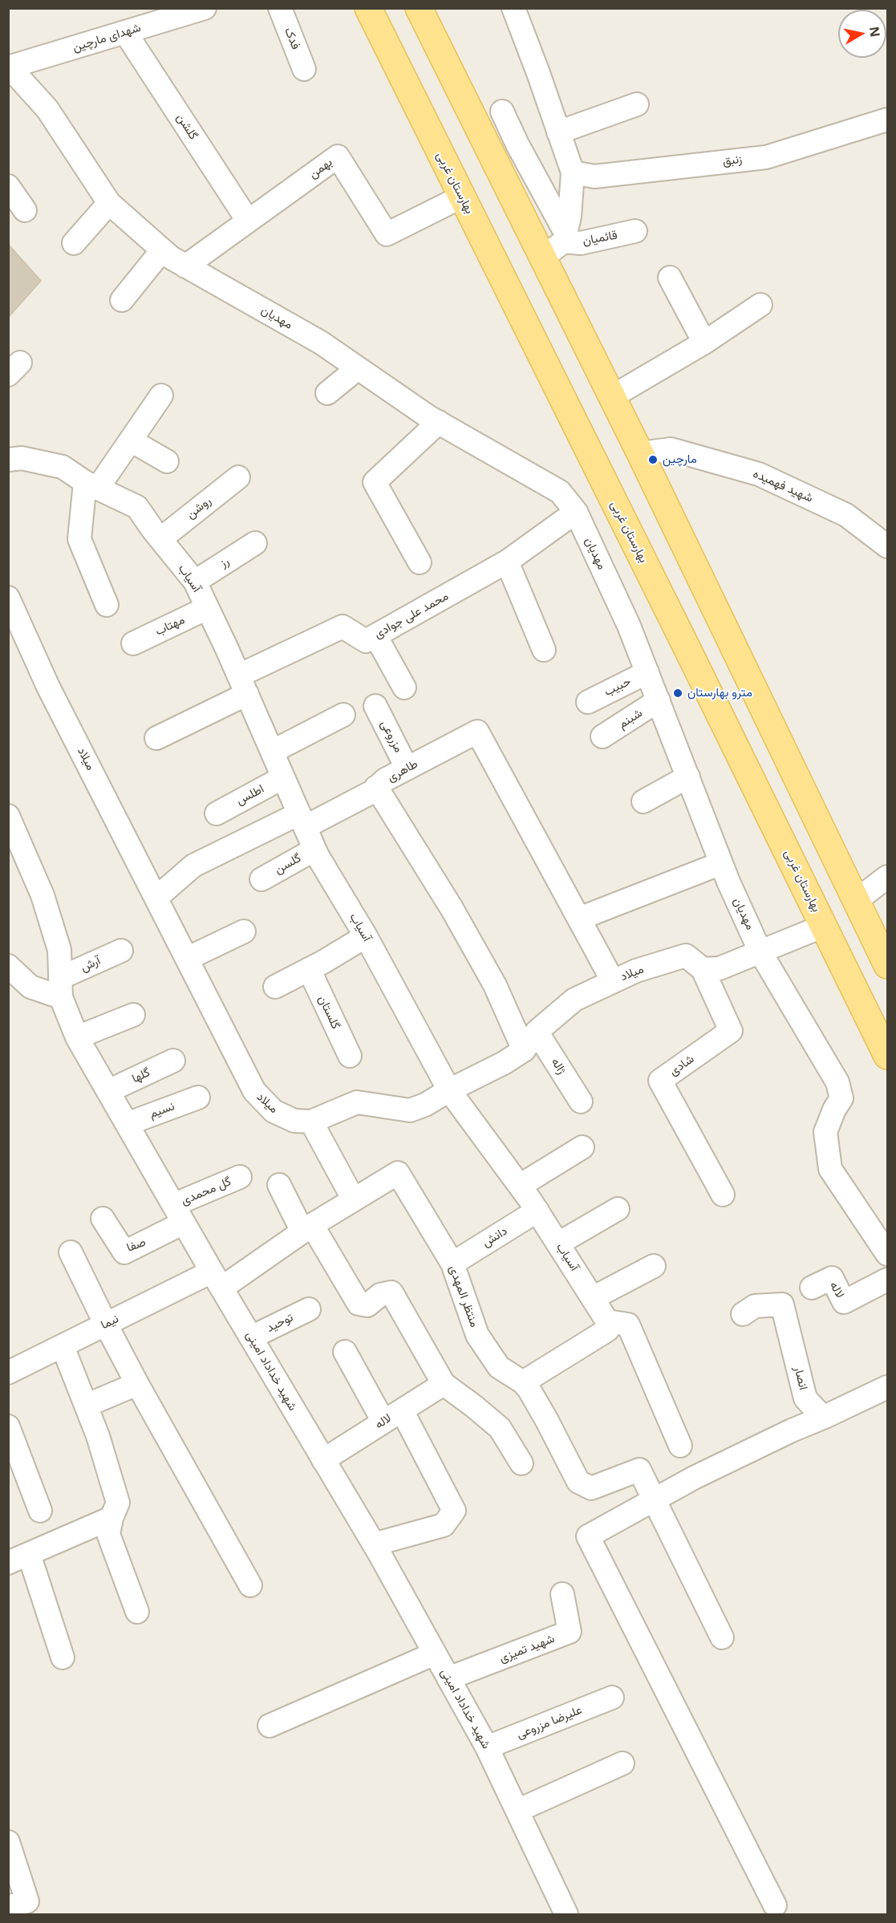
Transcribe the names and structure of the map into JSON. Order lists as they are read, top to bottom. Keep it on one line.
{"streets":{"main road":["بهارستان غربی"],"street":["شهدای مارچین","فدک","گلشن","زنبق","بهمن","قائمیان","مهدیان","شهید فهمیده","روشن","رز","آسیاب","محمد علی جوادی","مهتاب","حبیب","شبنم","مزروعی","میلاد","طاهری","اطلس","گلسن","آرش","گلستان","شادی","ژاله","گلها","نسیم","گل محمدی","دانش","صفا","لاله","منتظر المهدی","نیما","توحید","شهید خداداد امینی","انصار","شهید تمیزی","علیرضا مزروعی"]},"crossings":[["شهدای مارچین","گلشن"],["شهدای مارچین","مهدیان"],["گلشن","بهمن"],["بهمن","بهارستان غربی"],["بهمن","مهدیان"],["مهدیان","محمد علی جوادی"],["مهدیان","حبیب"],["مهدیان","شبنم"],["روشن","آسیاب"],["رز","آسیاب"],["آسیاب","محمد علی جوادی"],["آسیاب","مهتاب"],["آسیاب","میلاد"],["آسیاب","طاهری"],["آسیاب","اطلس"],["آسیاب","گلسن"],["آسیاب","دانش"],["مزروعی","طاهری"],["میلاد","طاهری"],["میلاد","شادی"],["میلاد","ژاله"],["طاهری","ژاله"],["آرش","شهید خداداد امینی"],["گلها","شهید خداداد امینی"],["نسیم","شهید خداداد امینی"],["گل محمدی","صفا"],["گل محمدی","شهید خداداد امینی"],["دانش","منتظر المهدی"],["صفا","شهید خداداد امینی"],["لاله","شهید خداداد امینی"],["منتظر المهدی","نیما"],["منتظر المهدی","شهید خداداد امینی"],["نیما","شهید خداداد امینی"],["توحید","شهید خداداد امینی"],["شهید خداداد امینی","شهید تمیزی"],["شهید خداداد امینی","علیرضا مزروعی"]],"places":["مارچین","مترو بهارستان"],"north":"right"}
